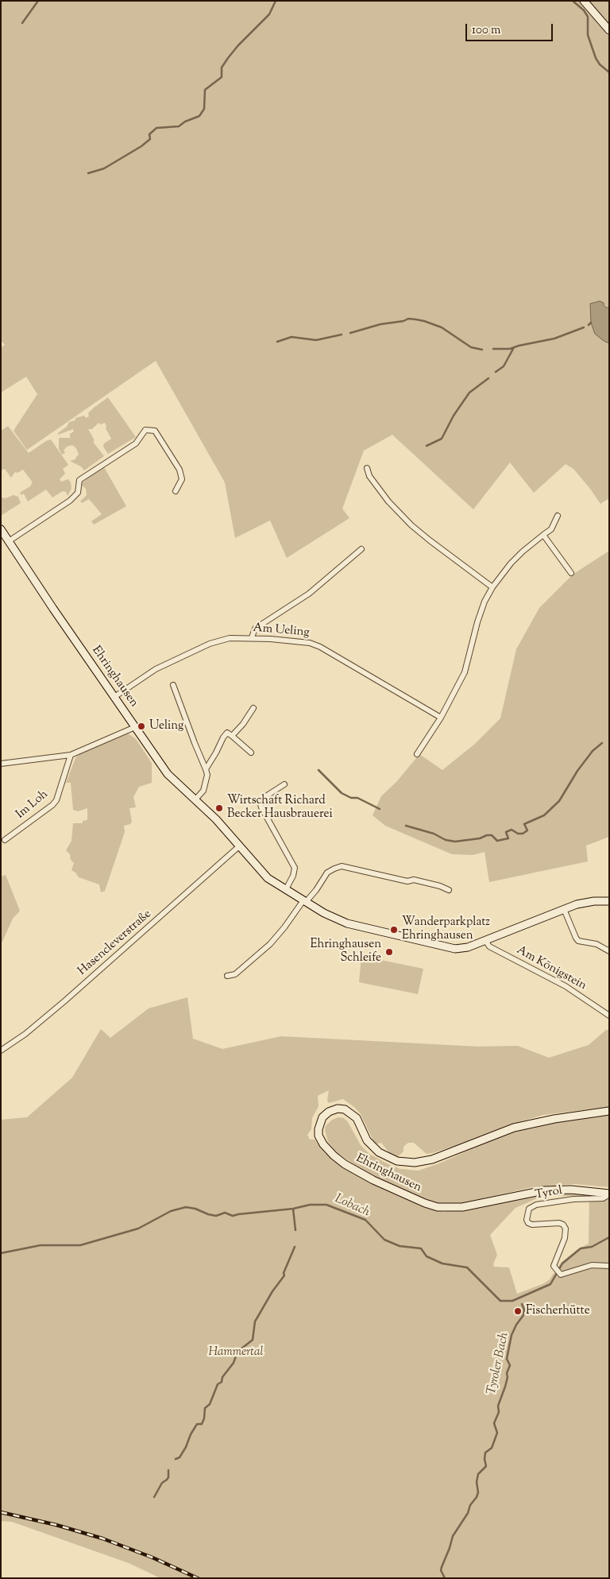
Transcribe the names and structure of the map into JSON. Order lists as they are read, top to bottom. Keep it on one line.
{"streets":{"main road":["Ehringhausen"],"street":["Am Ueling","Im Loh","Hasencleverstraße","Am Königstein","Tyrol"]},"crossings":[["Am Ueling","Ehringhausen"],["Ehringhausen","Hasencleverstraße"],["Ehringhausen","Am Königstein"],["Ehringhausen","Tyrol"]],"water":["Lobach","Tyroler Bach"],"parks":["Hammertal"],"places":["Ueling","Wirtschaft Richard Becker Hausbrauerei","Wanderparkplatz Ehringhausen","Ehringhausen Schleife","Fischerhütte"],"scale_bar":"100 m"}
